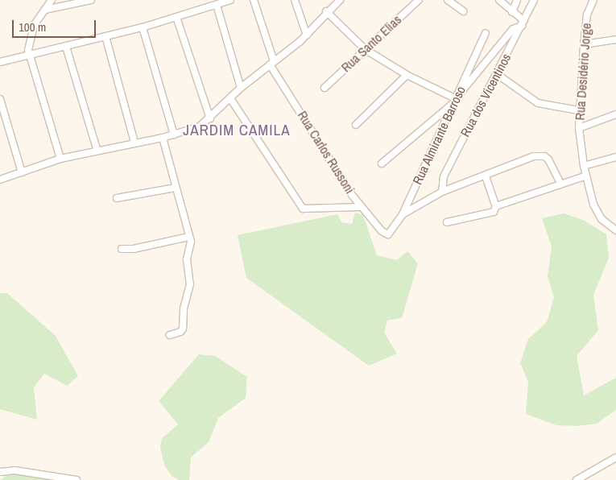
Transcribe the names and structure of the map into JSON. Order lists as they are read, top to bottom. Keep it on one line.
{"streets":{"street":["Rua Santo Elias","Rua Desidério Jorge","Rua dos Vicentinos","Rua Almirante Barroso","Rua Carlos Russoni"]},"crossings":[["Rua Almirante Barroso","Rua Carlos Russoni"]],"districts":["JARDIM CAMILA"],"scale_bar":"100 m"}
